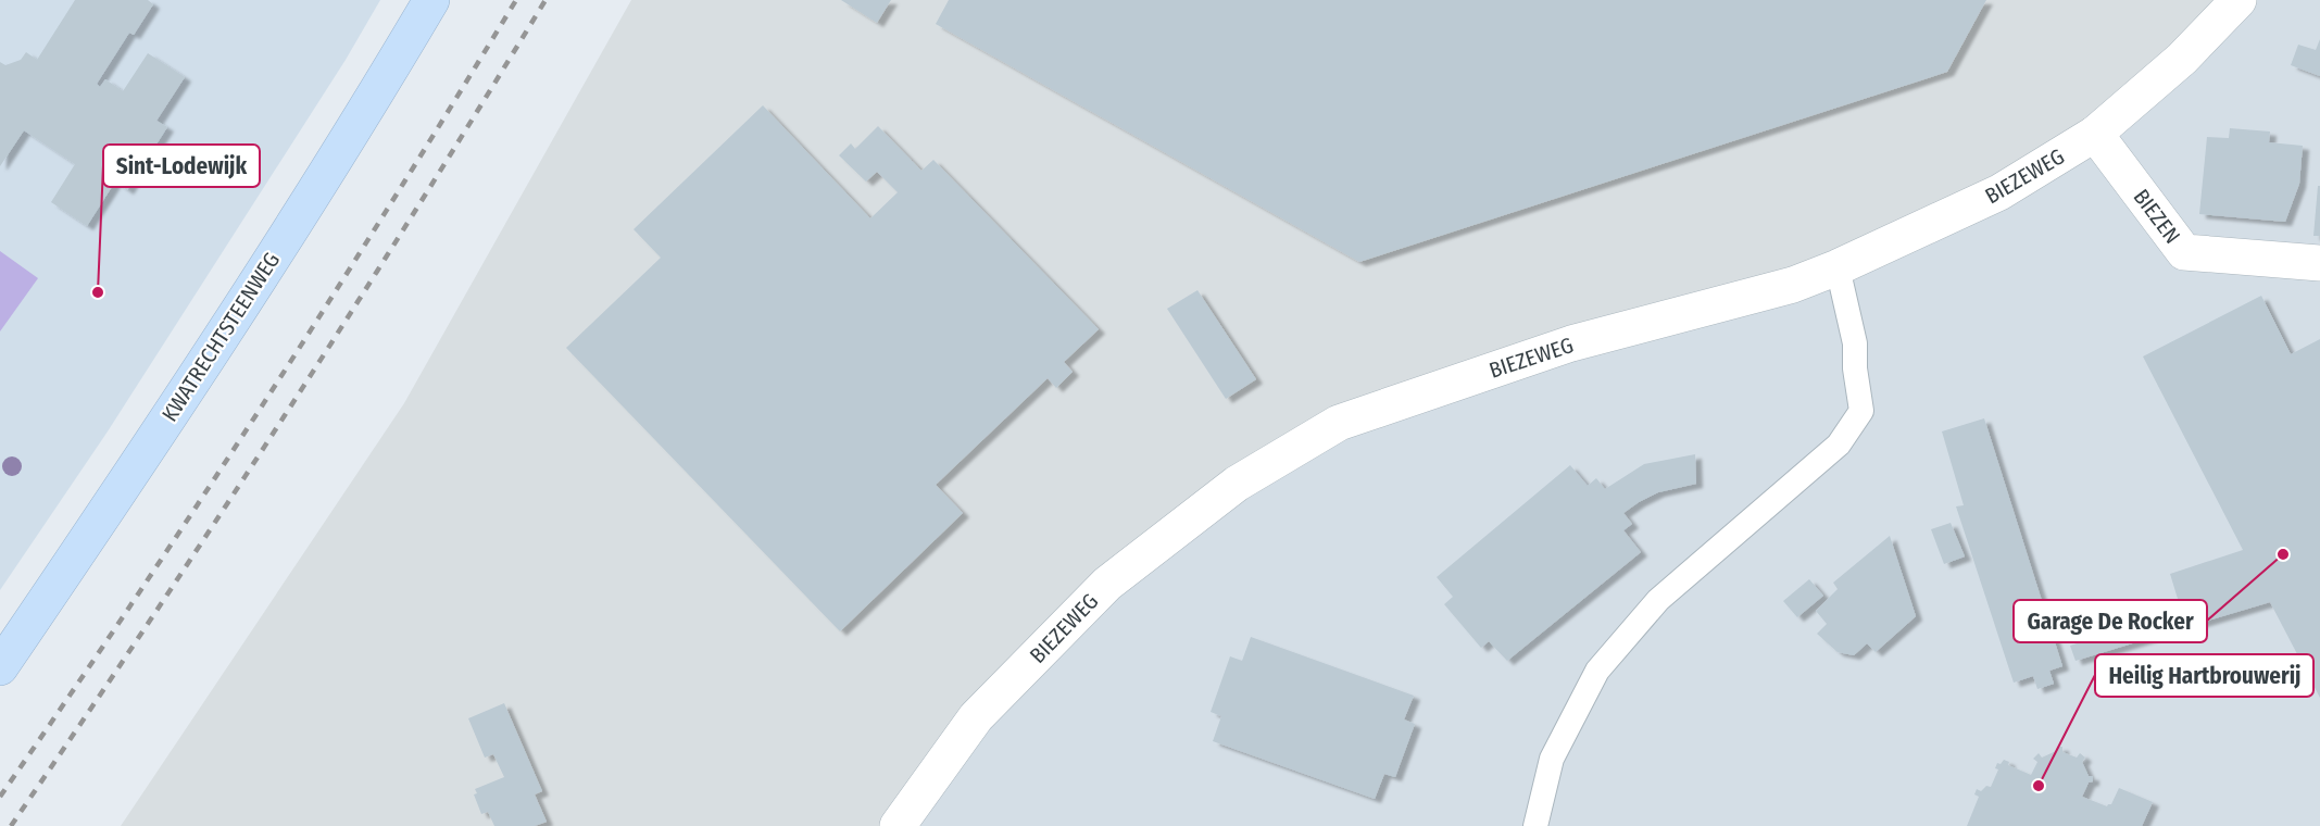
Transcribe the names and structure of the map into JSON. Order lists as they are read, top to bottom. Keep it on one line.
{"streets":{"street":["BIEZEWEG","BIEZEN","KWATRECHTSTEENWEG"]},"crossings":[["BIEZEWEG","BIEZEN"]],"places":["Sint-Lodewijk","Garage De Rocker","Heilig Hartbrouwerij"]}
